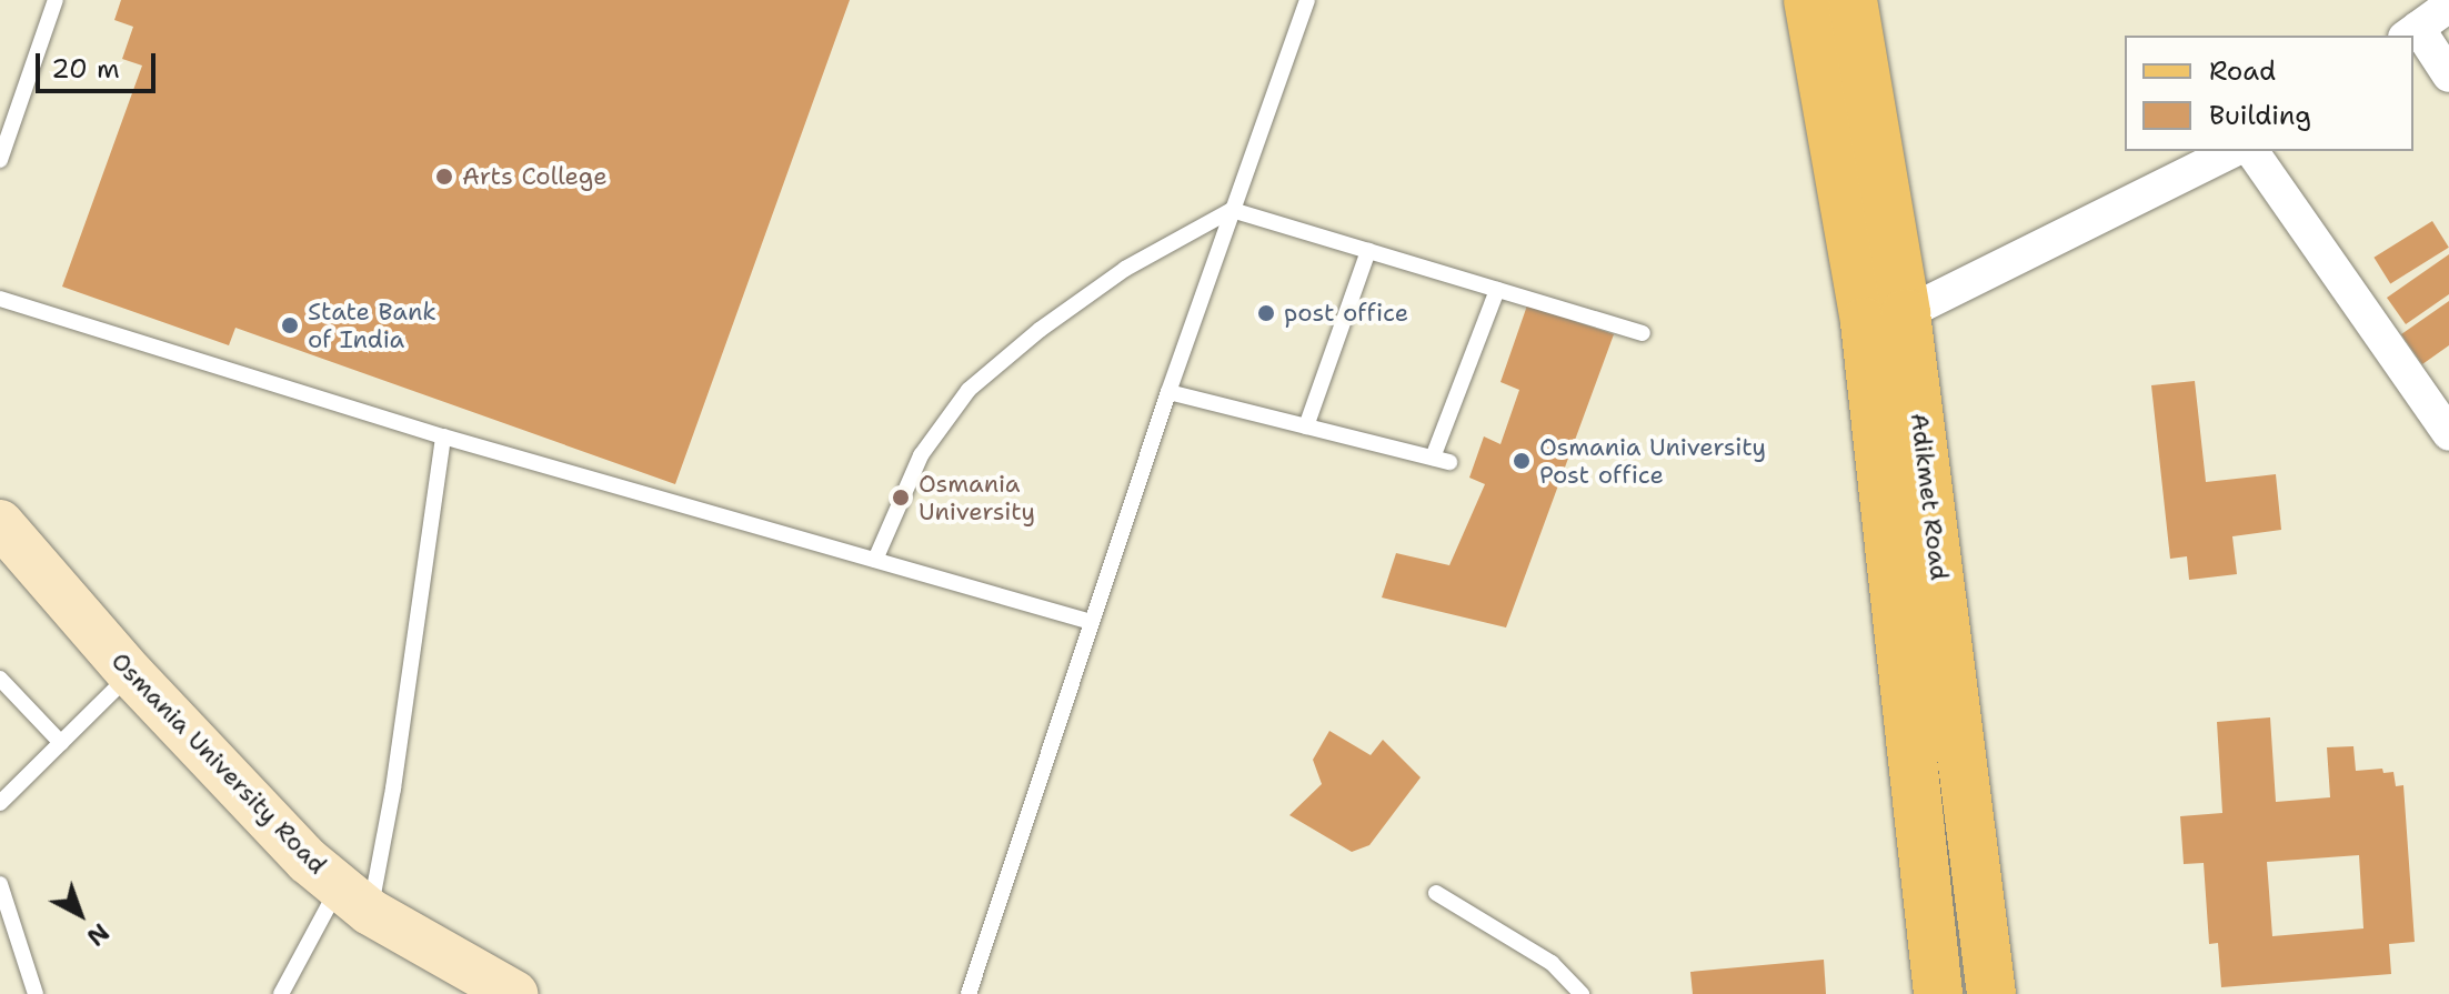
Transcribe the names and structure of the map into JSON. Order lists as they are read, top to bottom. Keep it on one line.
{"streets":{"main road":["Adikmet Road","Osmania University Road"]},"places":["Arts College","post office","State Bank of India","Osmania University Post office","Osmania University"],"legend":["Road","Building"],"scale_bar":"20 m","north":"bottom right"}
